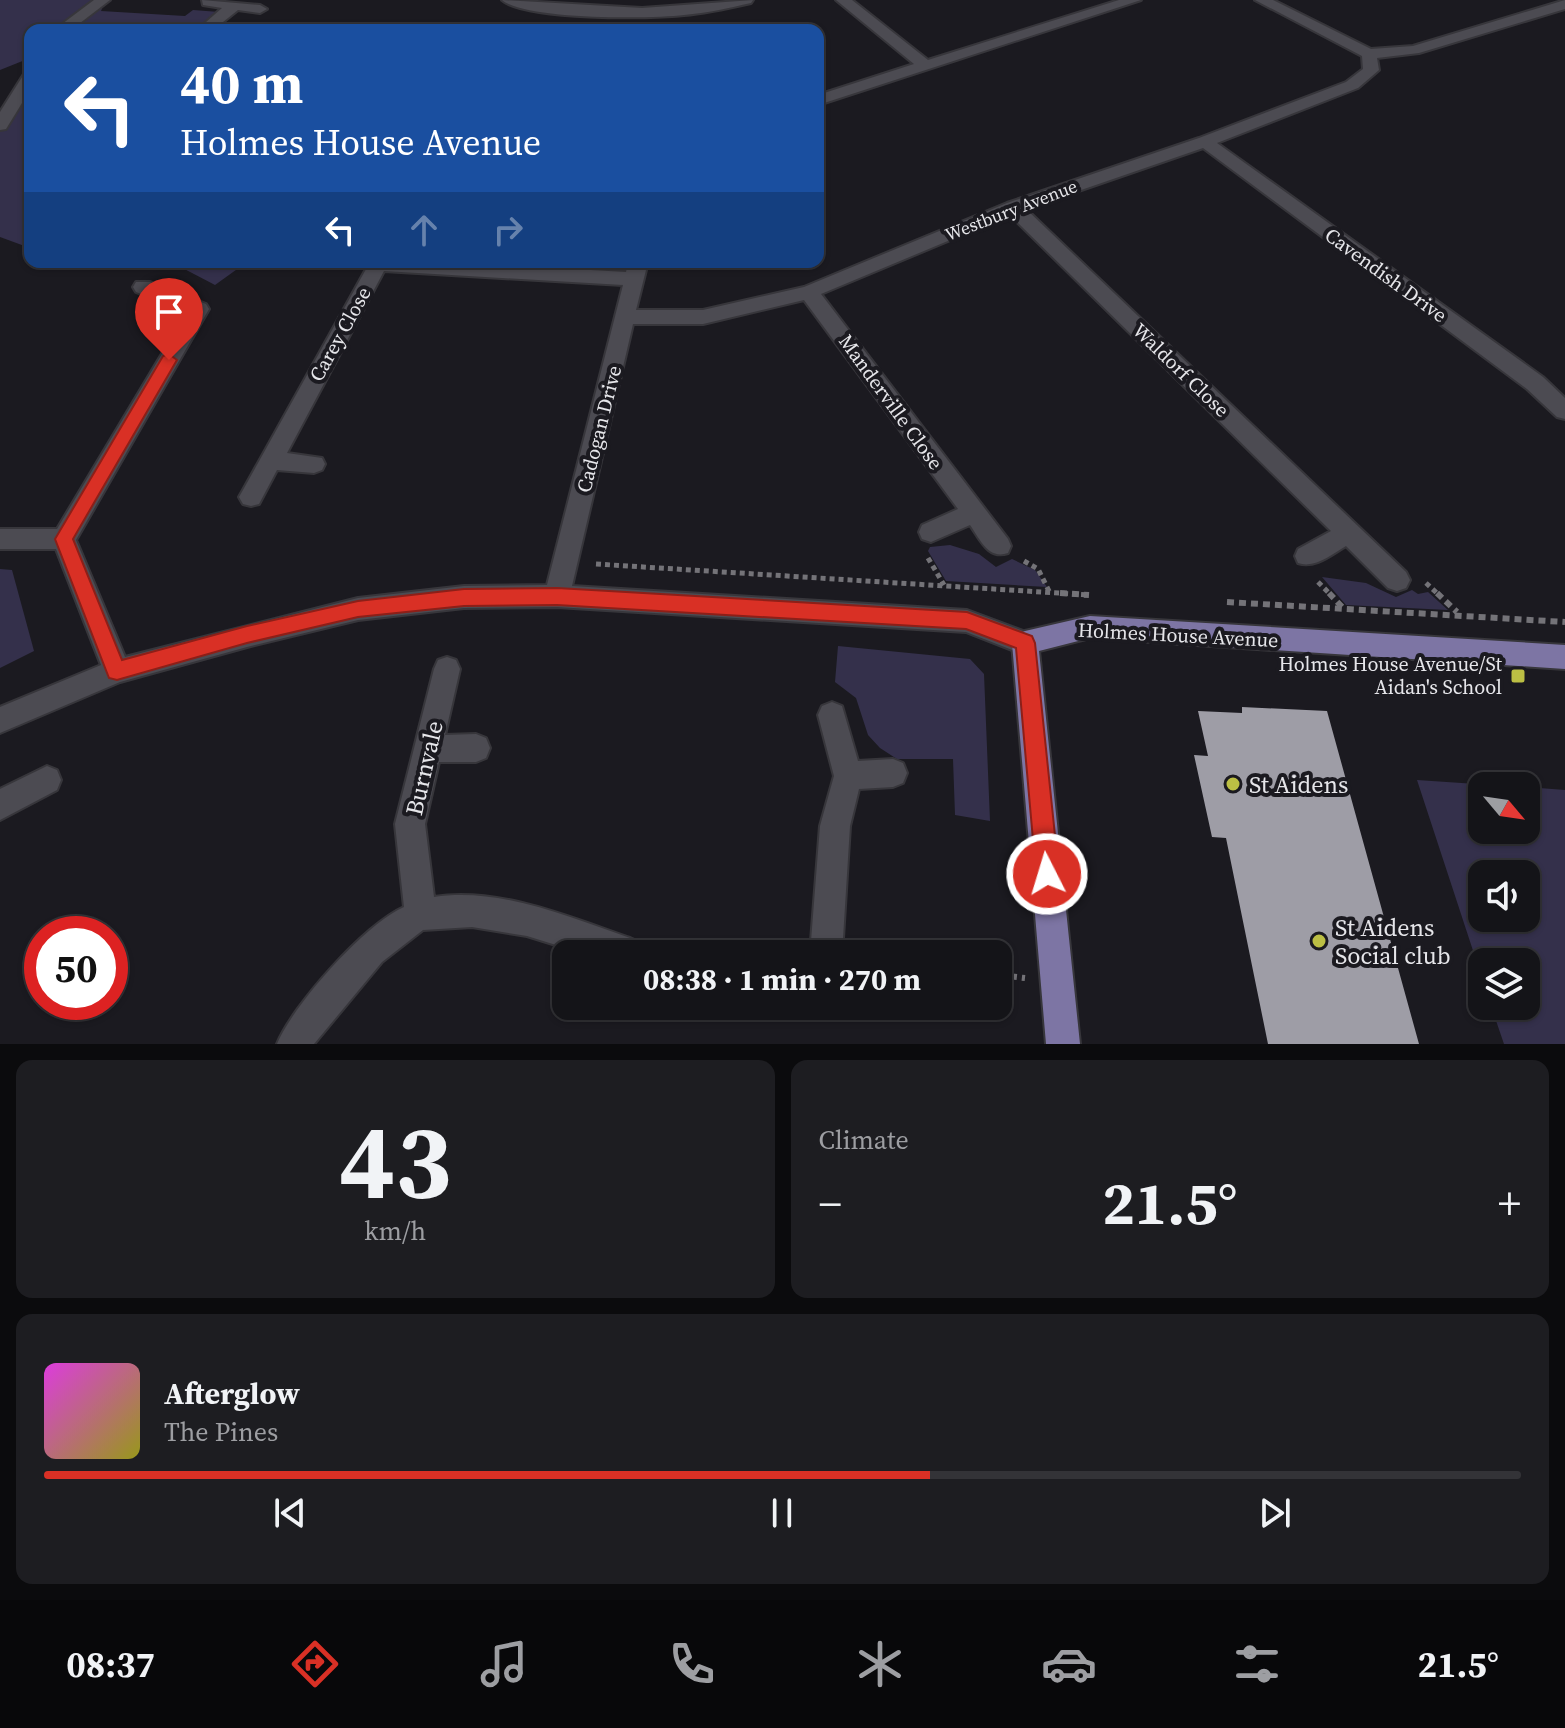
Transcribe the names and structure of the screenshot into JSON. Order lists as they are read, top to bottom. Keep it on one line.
{"streets":{"main road":["Holmes House Avenue"],"street":["Westbury Avenue","Cavendish Drive","Carey Close","Waldorf Close","Manderville Close","Cadogan Drive","Burnvale"]},"crossings":[["Westbury Avenue","Cavendish Drive"],["Westbury Avenue","Waldorf Close"],["Westbury Avenue","Manderville Close"],["Westbury Avenue","Cadogan Drive"],["Carey Close","Cadogan Drive"]],"places":{"transit":["Holmes House Avenue/St Aidan's School"],"other":["St Aidens","St Aidens Social club"]},"north":"bottom right","page":{"turn":["40 m","Holmes House Avenue"],"limit":"50","trip":"08:38 · 1 min · 270 m","tile":[["43","km/h"],"Climate"],"heat":["−","21.5°","+"],"song":["Afterglow","The Pines"],"tabs":["08:37","21.5°"]}}
